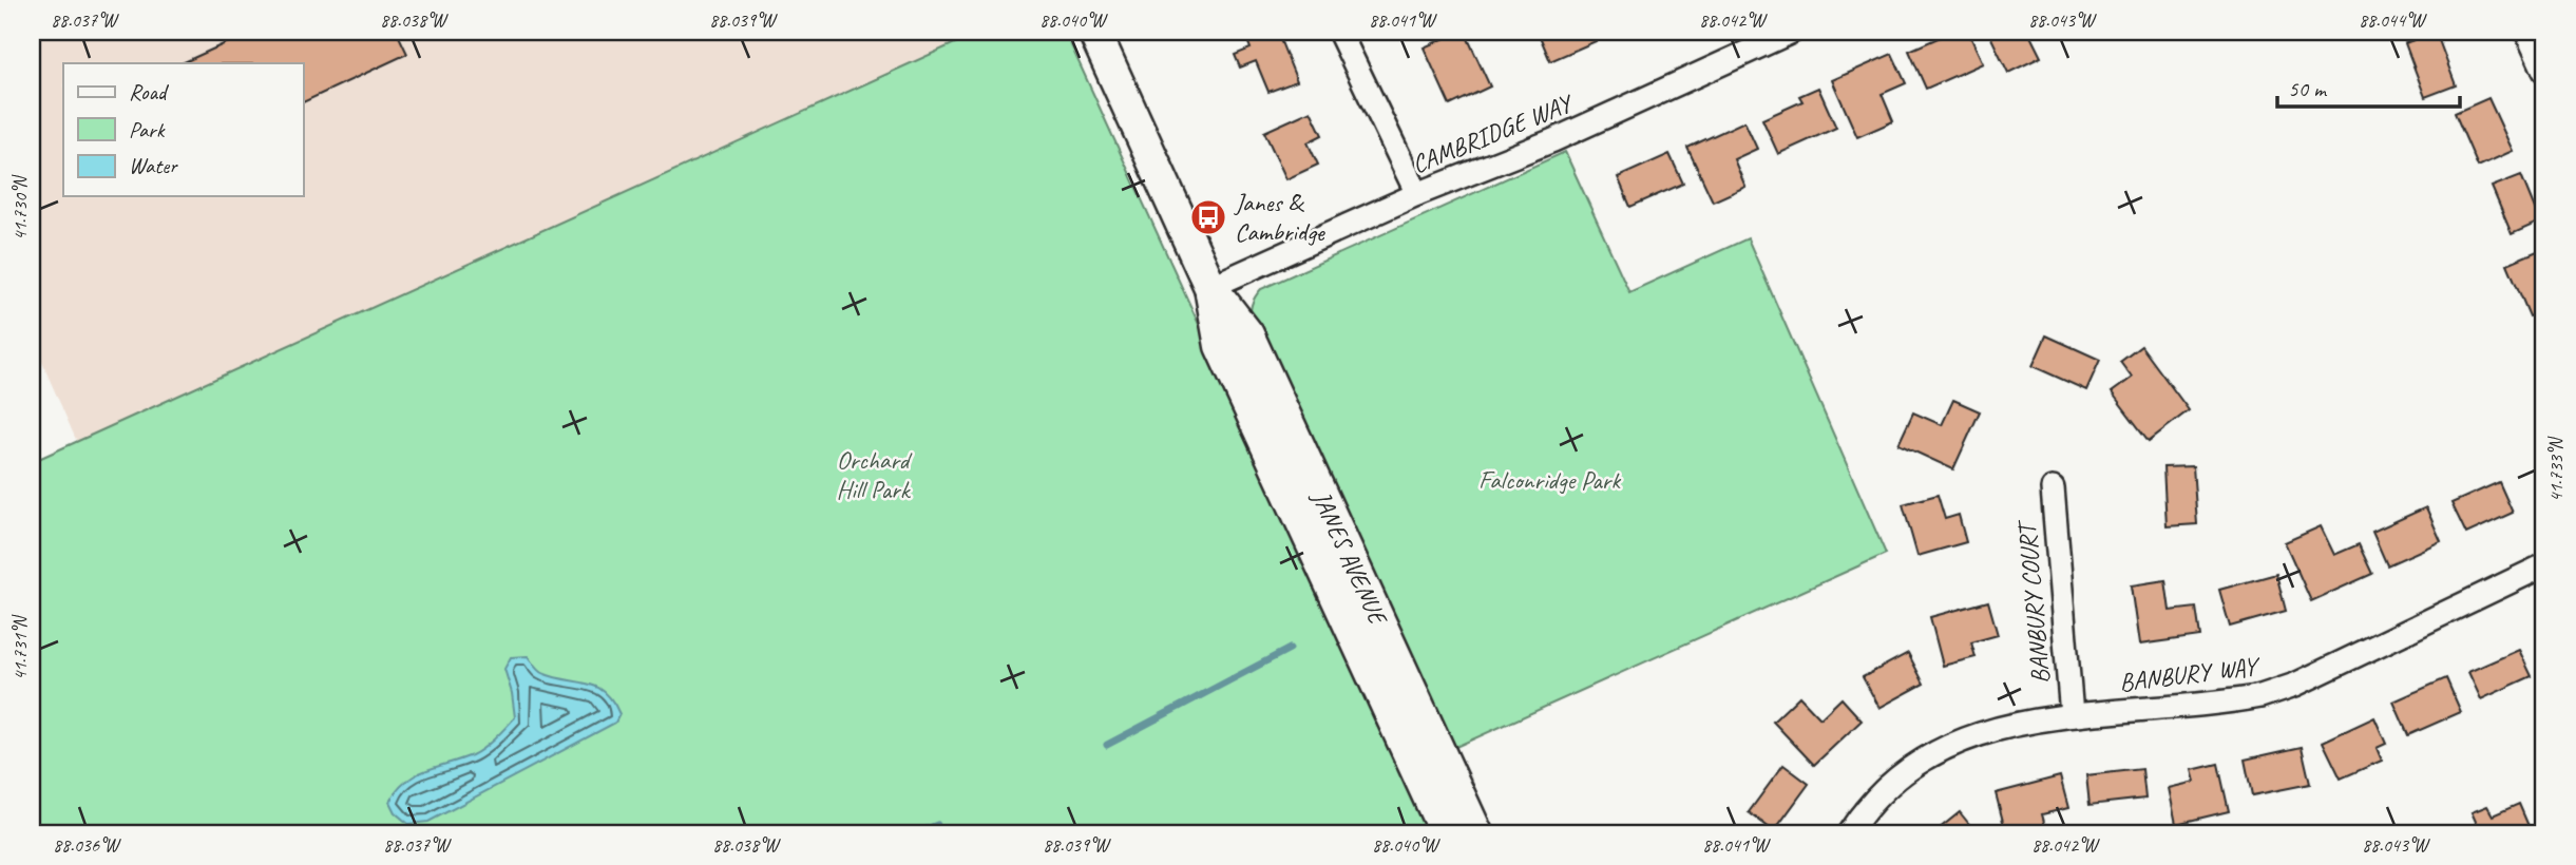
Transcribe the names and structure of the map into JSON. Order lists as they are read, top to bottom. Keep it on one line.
{"streets":{"street":["CAMBRIDGE WAY","JANES AVENUE","BANBURY COURT","BANBURY WAY"]},"crossings":[["CAMBRIDGE WAY","JANES AVENUE"],["BANBURY COURT","BANBURY WAY"]],"parks":["Orchard Hill Park","Falconridge Park"],"places":{"bus stop":["Janes & Cambridge"]},"legend":["Road","Park","Water"],"scale_bar":"50 m","coordinates":["88.037°W","88.038°W","88.039°W","88.040°W","88.041°W","88.042°W","88.043°W","88.044°W","41.730°N","41.733°N","41.731°N","88.036°W"]}
